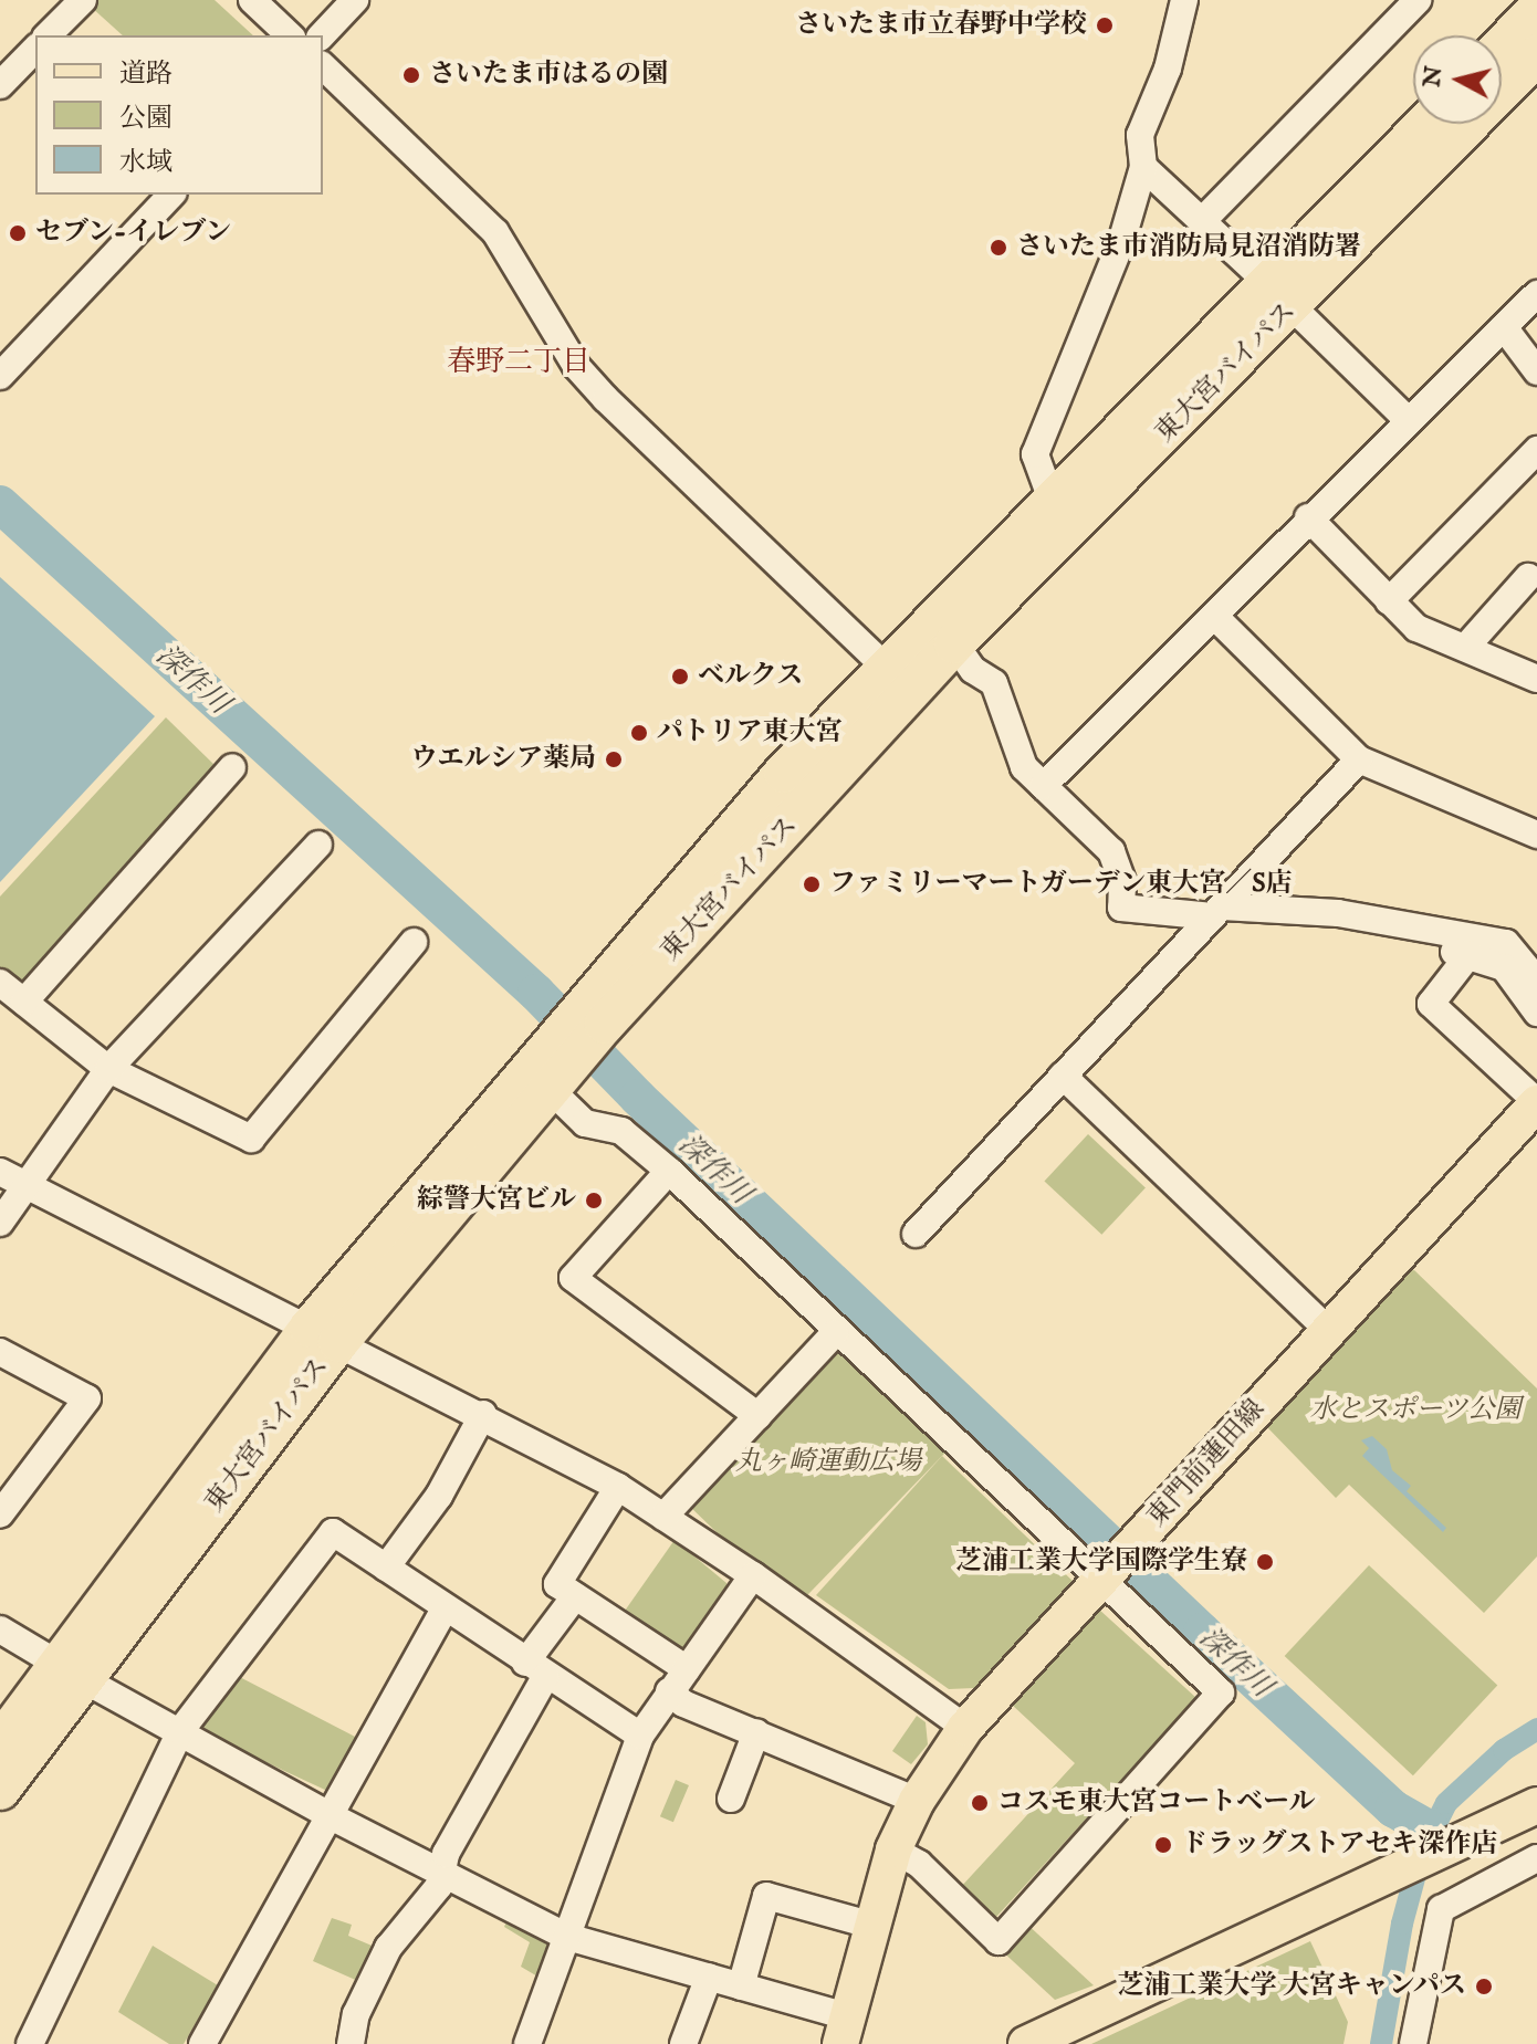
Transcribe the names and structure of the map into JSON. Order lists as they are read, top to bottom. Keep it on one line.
{"streets":{"highway":["東大宮バイパス"],"main road":["東門前蓮田線"]},"districts":["春野二丁目"],"water":["深作川"],"parks":["水とスポーツ公園","丸ヶ崎運動広場"],"places":["さいたま市立春野中学校","さいたま市はるの園","セブン-イレブン","さいたま市消防局見沼消防署","ベルクス","パトリア東大宮","ウエルシア薬局","ファミリーマートガーデン東大宮／S店","綜警大宮ビル","芝浦工業大学国際学生寮","コスモ東大宮コートベール","ドラッグストアセキ深作店","芝浦工業大学 大宮キャンパス"],"legend":["道路","公園","水域"],"north":"left"}
